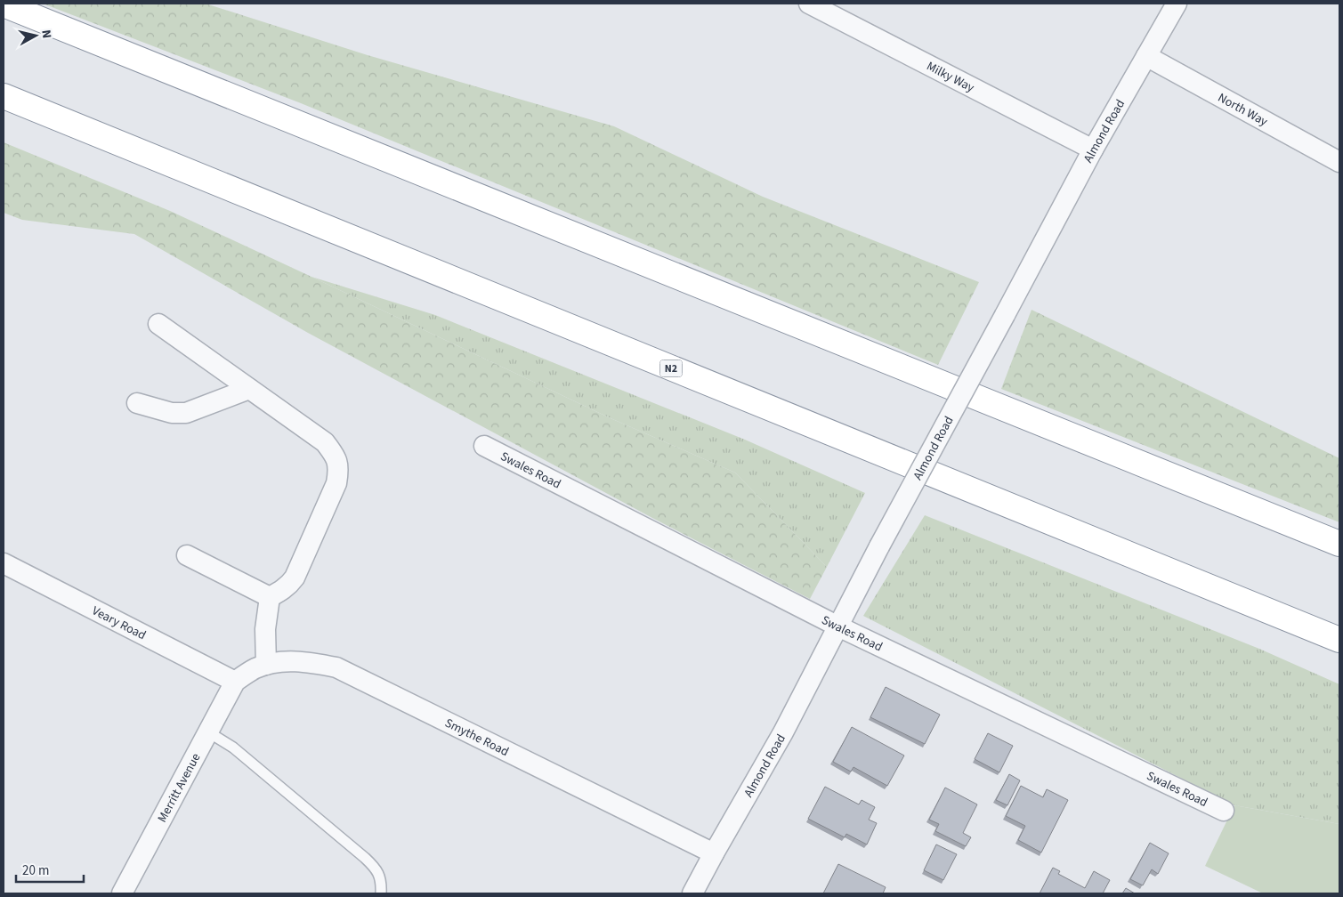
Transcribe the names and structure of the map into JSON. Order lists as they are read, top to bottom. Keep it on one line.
{"streets":{"highway":["N2"],"street":["Milky Way","North Way","Almond Road","Swales Road","Veary Road","Smythe Road","Merritt Avenue"]},"crossings":[["Milky Way","Almond Road"],["North Way","Almond Road"],["Almond Road","Swales Road"],["Almond Road","Smythe Road"],["Veary Road","Smythe Road"],["Veary Road","Merritt Avenue"],["Smythe Road","Merritt Avenue"]],"scale_bar":"20 m","north":"right"}
